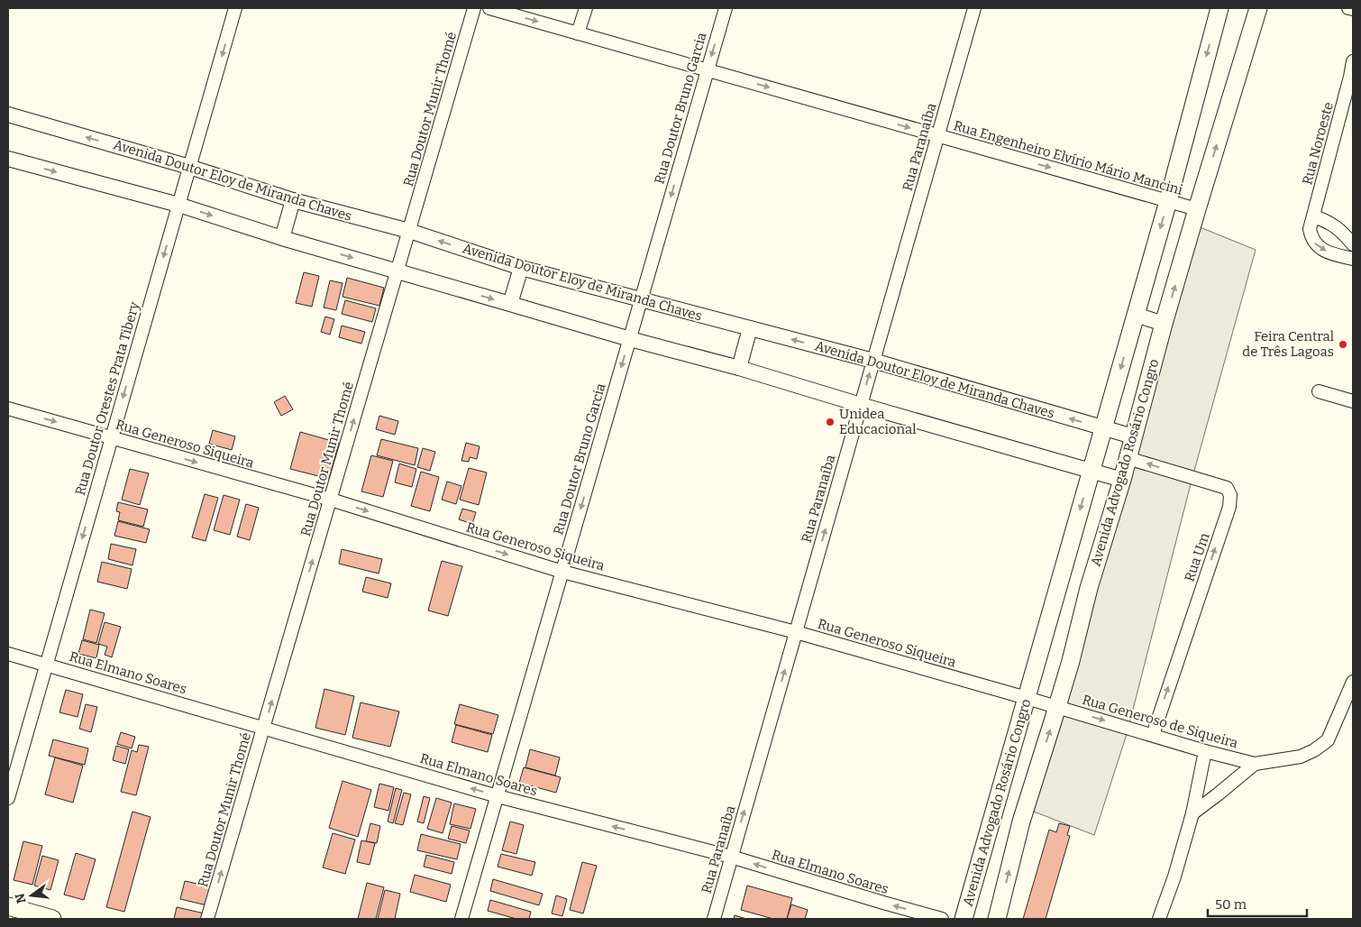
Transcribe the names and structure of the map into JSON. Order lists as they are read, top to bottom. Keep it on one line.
{"streets":{"main road":["Avenida Advogado Rosário Congro"],"street":["Rua Doutor Bruno Garcia","Rua Doutor Munir Thomé","Rua Noroeste","Rua Paranaíba","Rua Engenheiro Elvírio Mário Mancini","Avenida Doutor Eloy de Miranda Chaves","Rua Doutor Orestes Prata Tibery","Rua Generoso Siqueira","Rua Um","Rua Elmano Soares","Rua Generoso de Siqueira"]},"crossings":[["Rua Doutor Bruno Garcia","Rua Engenheiro Elvírio Mário Mancini"],["Rua Doutor Bruno Garcia","Avenida Doutor Eloy de Miranda Chaves"],["Rua Doutor Bruno Garcia","Rua Generoso Siqueira"],["Rua Doutor Bruno Garcia","Rua Elmano Soares"],["Rua Doutor Munir Thomé","Avenida Doutor Eloy de Miranda Chaves"],["Rua Doutor Munir Thomé","Rua Generoso Siqueira"],["Rua Doutor Munir Thomé","Rua Elmano Soares"],["Rua Paranaíba","Rua Engenheiro Elvírio Mário Mancini"],["Rua Paranaíba","Avenida Doutor Eloy de Miranda Chaves"],["Rua Paranaíba","Rua Generoso Siqueira"],["Rua Paranaíba","Rua Elmano Soares"],["Rua Engenheiro Elvírio Mário Mancini","Avenida Advogado Rosário Congro"],["Avenida Doutor Eloy de Miranda Chaves","Rua Doutor Orestes Prata Tibery"],["Avenida Doutor Eloy de Miranda Chaves","Avenida Advogado Rosário Congro"],["Rua Doutor Orestes Prata Tibery","Rua Generoso Siqueira"],["Rua Doutor Orestes Prata Tibery","Rua Elmano Soares"],["Rua Generoso Siqueira","Avenida Advogado Rosário Congro"],["Rua Generoso Siqueira","Rua Generoso de Siqueira"],["Avenida Advogado Rosário Congro","Rua Um"],["Avenida Advogado Rosário Congro","Rua Generoso de Siqueira"],["Rua Um","Rua Generoso de Siqueira"]],"one_way":["Rua Doutor Bruno Garcia","Rua Doutor Munir Thomé","Rua Paranaíba","Rua Engenheiro Elvírio Mário Mancini","Rua Doutor Orestes Prata Tibery","Rua Generoso Siqueira","Rua Elmano Soares","Rua Generoso de Siqueira"],"places":["Feira Central de Três Lagoas","Unidea Educacional"],"scale_bar":"50 m","north":"left"}
